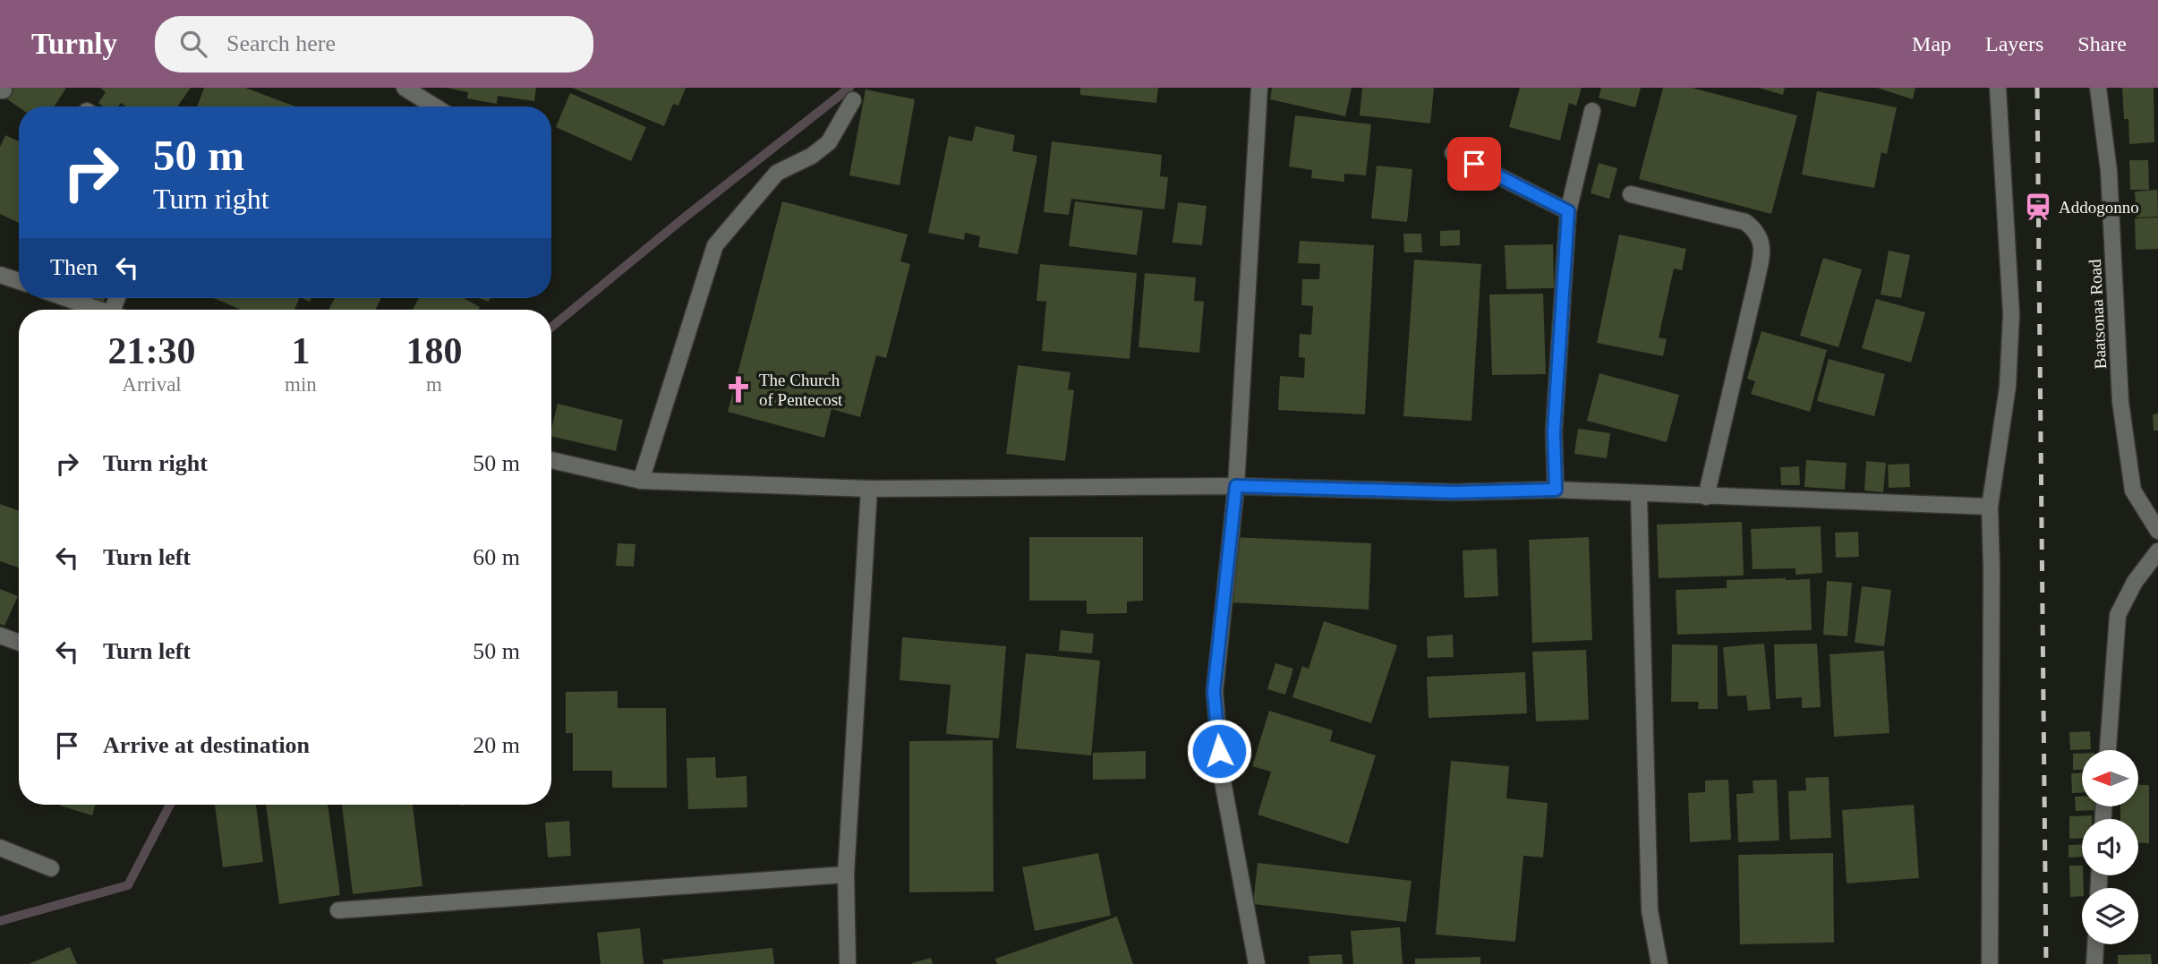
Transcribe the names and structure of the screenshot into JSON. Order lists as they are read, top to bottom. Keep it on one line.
{"streets":{"street":["Baatsonaa Road"]},"places":{"station":["Addogonno"],"church":["The Church of Pentecost"]},"north":"left","page":{"header":"Turnly","search":"Search here","nav":["Map","Layers","Share"],"turn":["50 m","Turn right"],"then":"Then","eta":["21:30","Arrival","1","min","180","m"],"list":[{"name":"Turn right","value":"50 m"},{"name":"Turn left","value":"60 m"},{"name":"Turn left","value":"50 m"},{"name":"Arrive at destination","value":"20 m"}]}}
